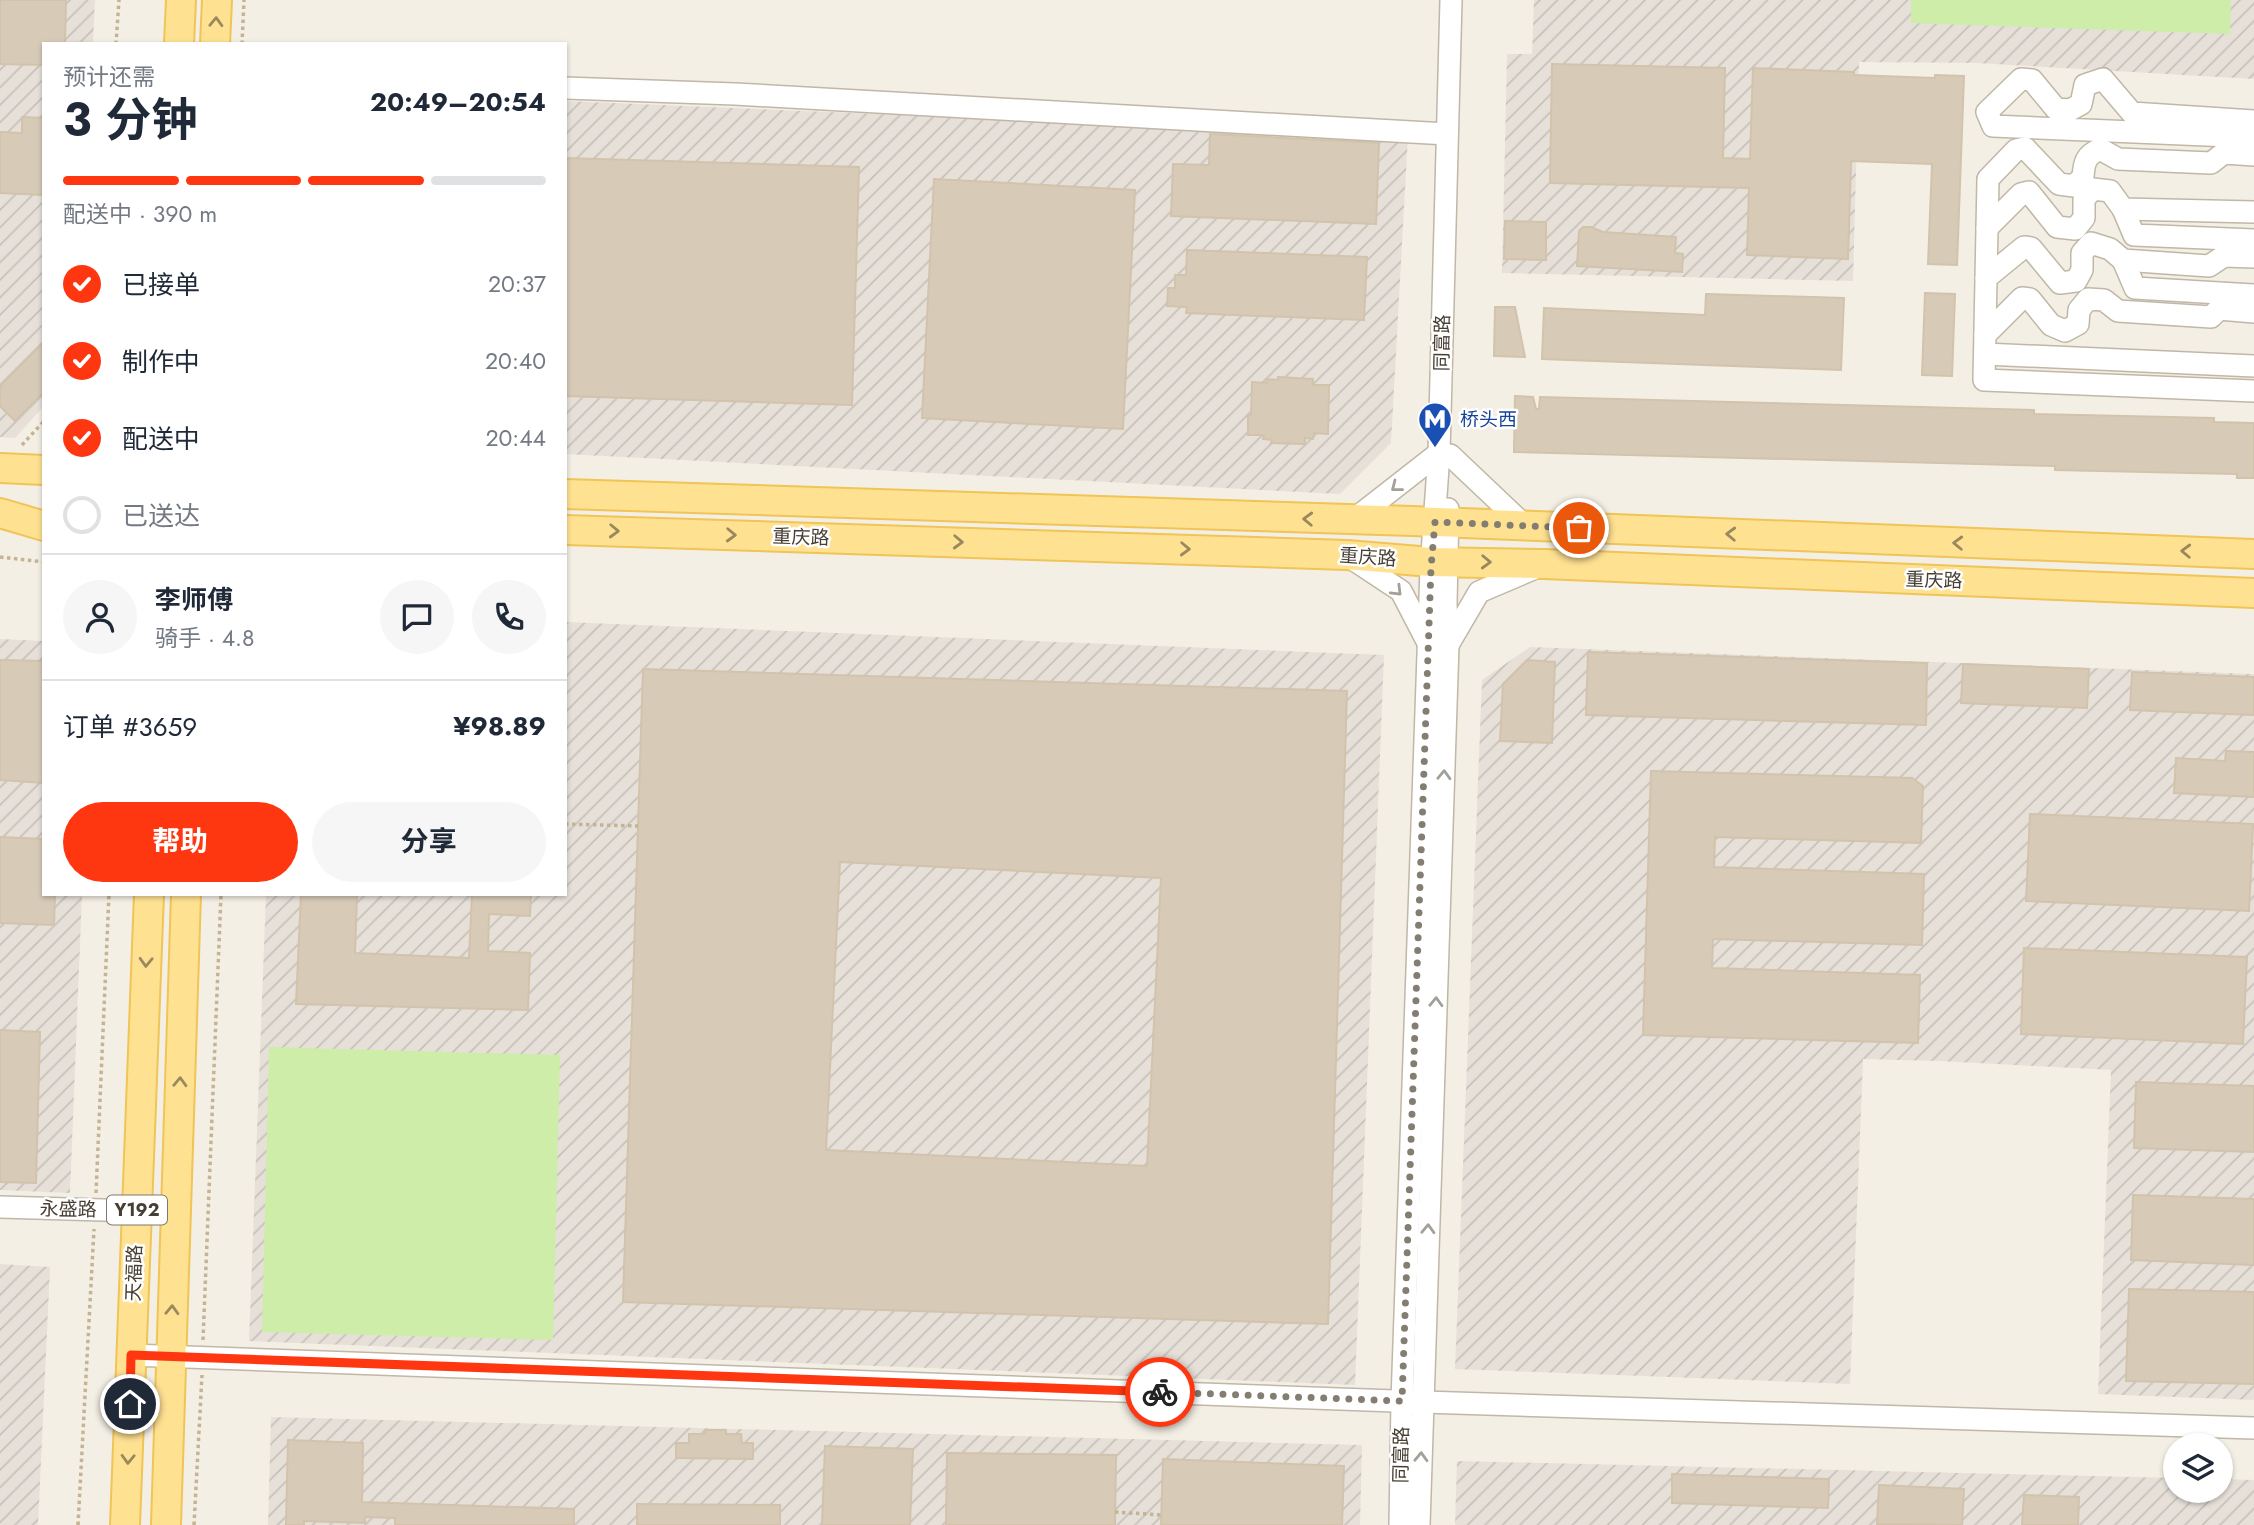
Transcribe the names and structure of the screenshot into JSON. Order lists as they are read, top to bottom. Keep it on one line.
{"streets":{"main road":["重庆路","Y192","天福路"],"street":["同富路","永盛路"]},"crossings":[["同富路","重庆路"],["永盛路","天福路"]],"places":{"metro station":["桥头西"]},"page":{"heading":["3 分钟","预计还需","20:49–20:54"],"panel":["李师傅","骑手 · 4.8","订单 #3659","¥98.89"],"bar":"配送中 · 390 m","list":[["已接单","20:37"],["制作中","20:40"],["配送中","20:44"],"已送达"],"buttons":["帮助","分享"]}}
